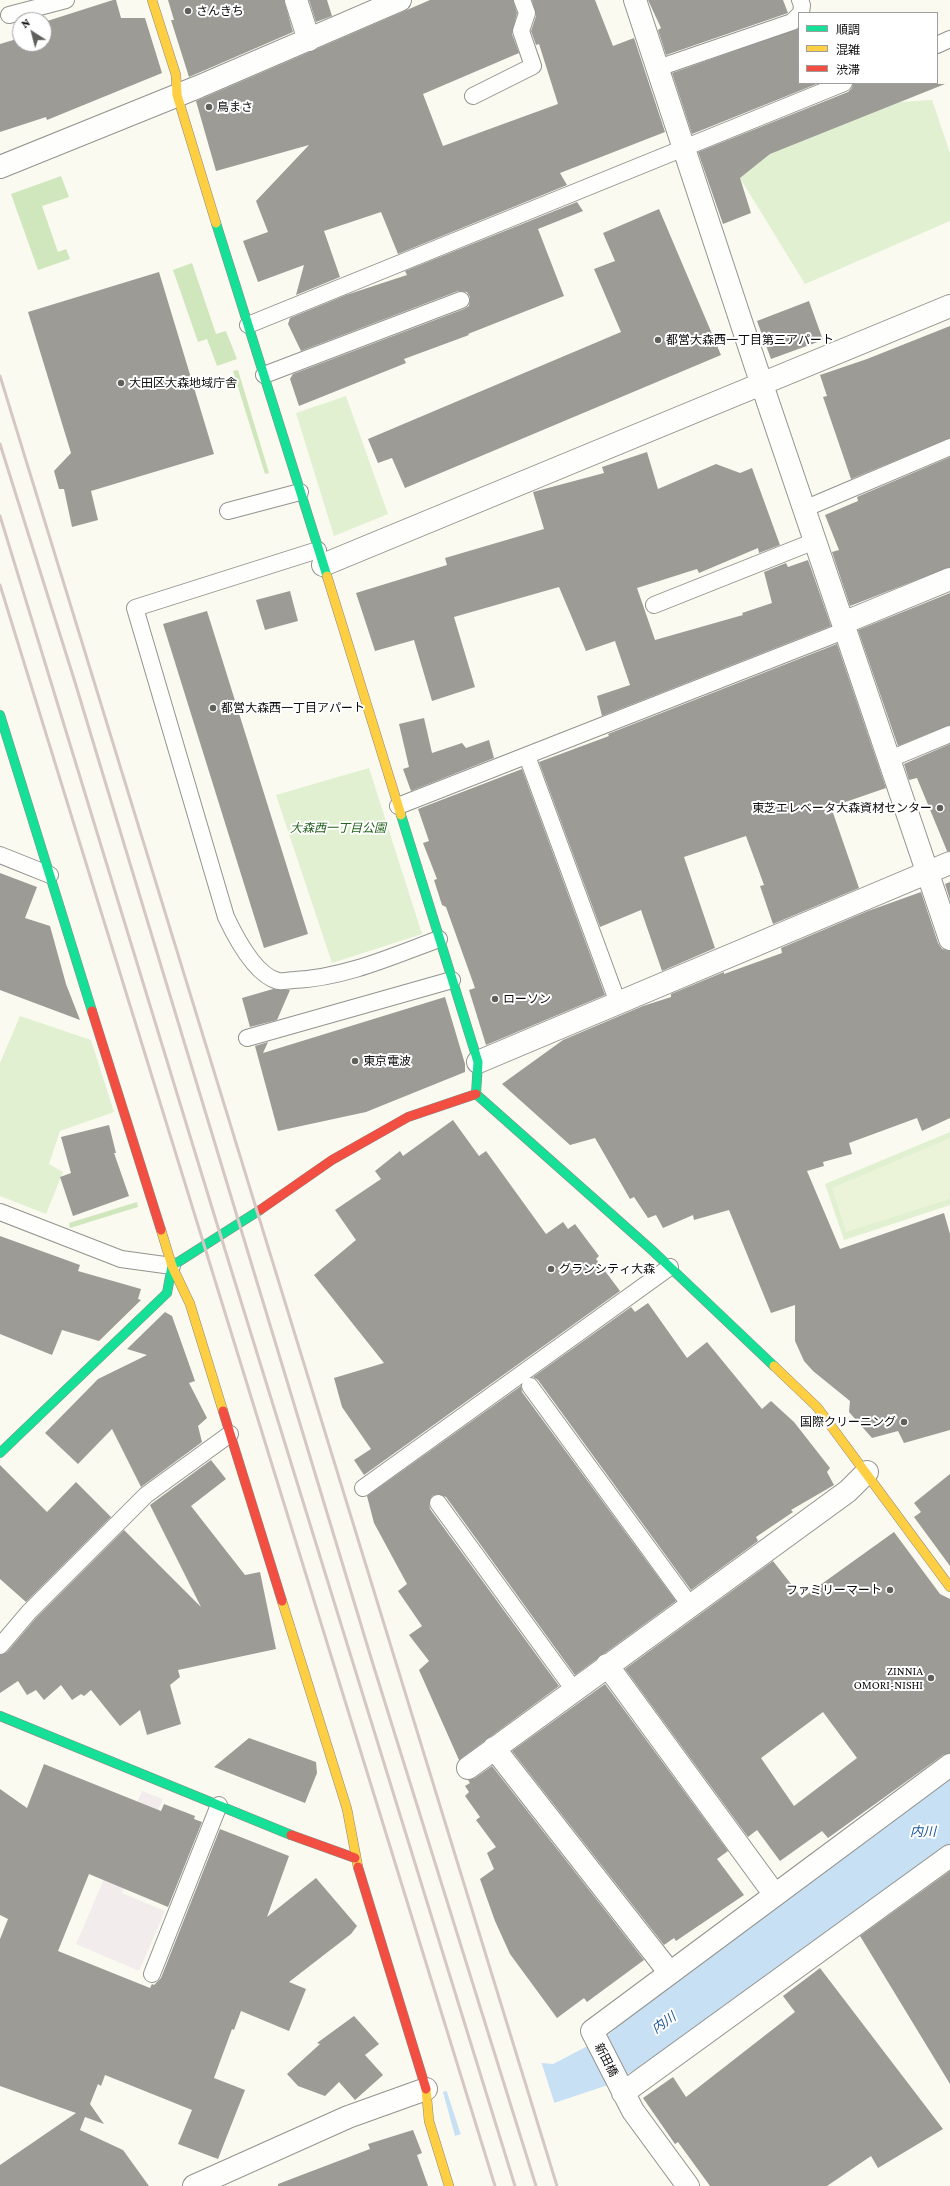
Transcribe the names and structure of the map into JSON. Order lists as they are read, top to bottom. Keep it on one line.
{"streets":{"street":["新田橋"]},"water":["内川"],"parks":["大森西一丁目公園"],"places":["さんきち","鳥まさ","都営大森西一丁目第三アパート","大田区大森地域庁舎","都営大森西一丁目アパート","東芝エレベータ大森資材センター","ローソン","東京電波","グランシティ大森","国際クリーニング","ファミリーマート","ZINNIA OMORI-NISHI"],"legend":["順調","混雑","渋滞"],"north":"top left"}
